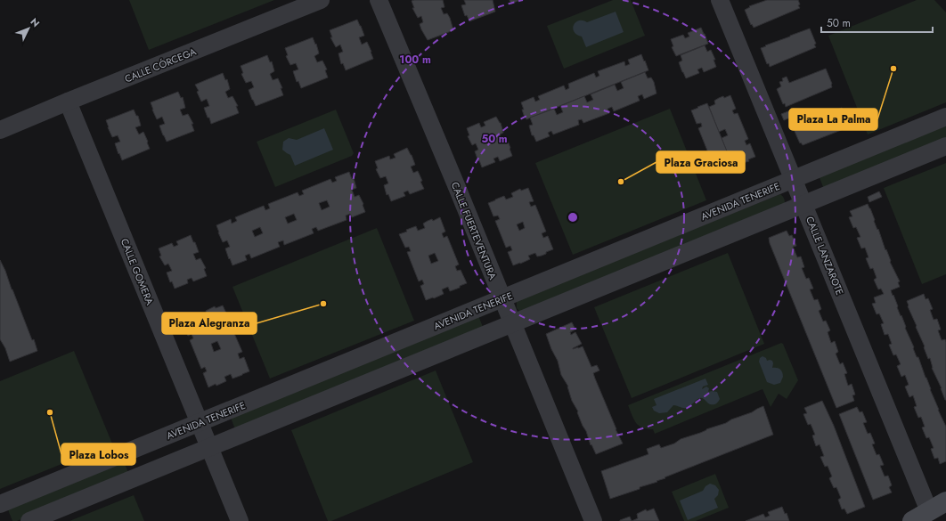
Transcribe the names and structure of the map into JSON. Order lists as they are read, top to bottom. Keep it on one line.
{"streets":{"street":["CALLE CÓRCEGA","AVENIDA TENERIFE","CALLE FUERTEVENTURA","CALLE LANZAROTE","CALLE GOMERA"]},"crossings":[["CALLE CÓRCEGA","CALLE GOMERA"],["AVENIDA TENERIFE","CALLE FUERTEVENTURA"],["AVENIDA TENERIFE","CALLE LANZAROTE"],["AVENIDA TENERIFE","CALLE GOMERA"]],"places":["Plaza La Palma","Plaza Graciosa","Plaza Alegranza","Plaza Lobos"],"scale_bar":"50 m","north":"top right","rings":["100 m","50 m"]}
